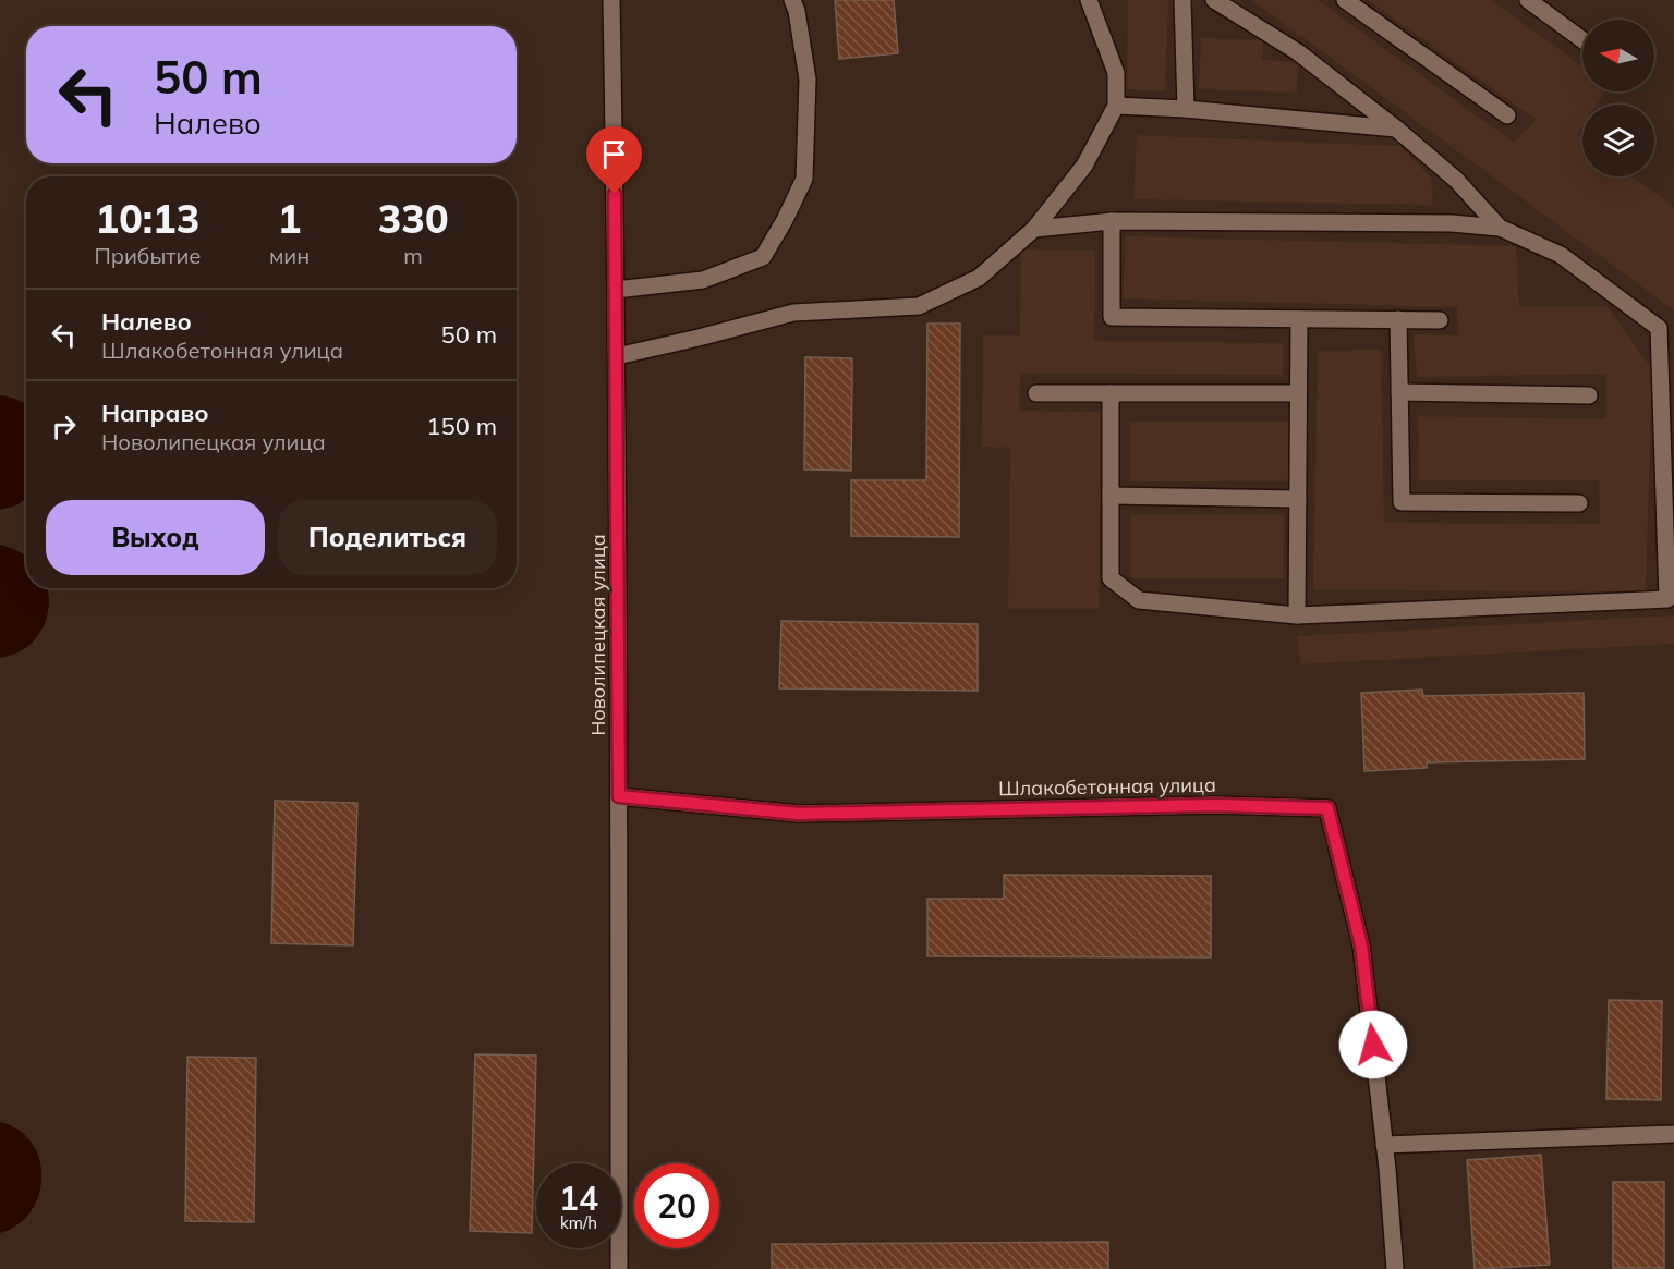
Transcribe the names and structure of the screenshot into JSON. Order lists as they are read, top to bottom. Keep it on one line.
{"streets":{"street":["Новолипецкая улица","Шлакобетонная улица"]},"crossings":[["Новолипецкая улица","Шлакобетонная улица"]],"north":"left","page":{"turn":["50 m","Налево"],"eta":["10:13","Прибытие","1","мин","330","m"],"list":[{"name":"Налево","note":"Шлакобетонная улица","value":"50 m"},{"name":"Направо","note":"Новолипецкая улица","value":"150 m"}],"buttons":["Выход","Поделиться"],"speed":"14 km/h","limit":"20"}}
